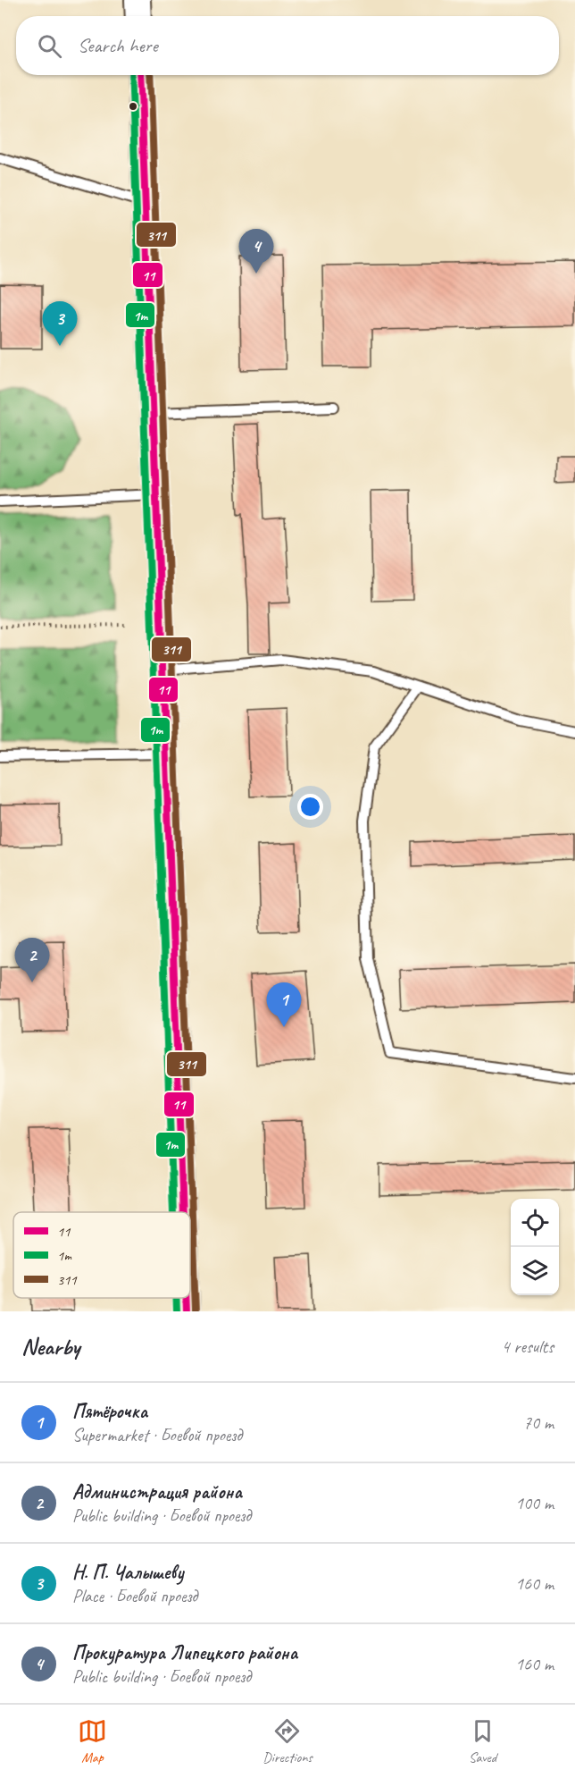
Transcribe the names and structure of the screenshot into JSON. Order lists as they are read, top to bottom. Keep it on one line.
{"lines":["transit line 11","transit line 1т","transit line 311"],"legend":["11","1т","311"],"page":{"search":"Search here","pins":["4","3","2","1"],"heading":["Nearby","4 results"],"list":[{"mark":"1","name":"Пятёрочка","note":"Supermarket · Боевой проезд","value":"70 m"},{"mark":"2","name":"Администрация района","note":"Public building · Боевой проезд","value":"100 m"},{"mark":"3","name":"Н. П. Чалышеву","note":"Place · Боевой проезд","value":"160 m"},{"mark":"4","name":"Прокуратура Липецкого района","note":"Public building · Боевой проезд","value":"160 m"}],"nav":["Map","Directions","Saved"]}}
